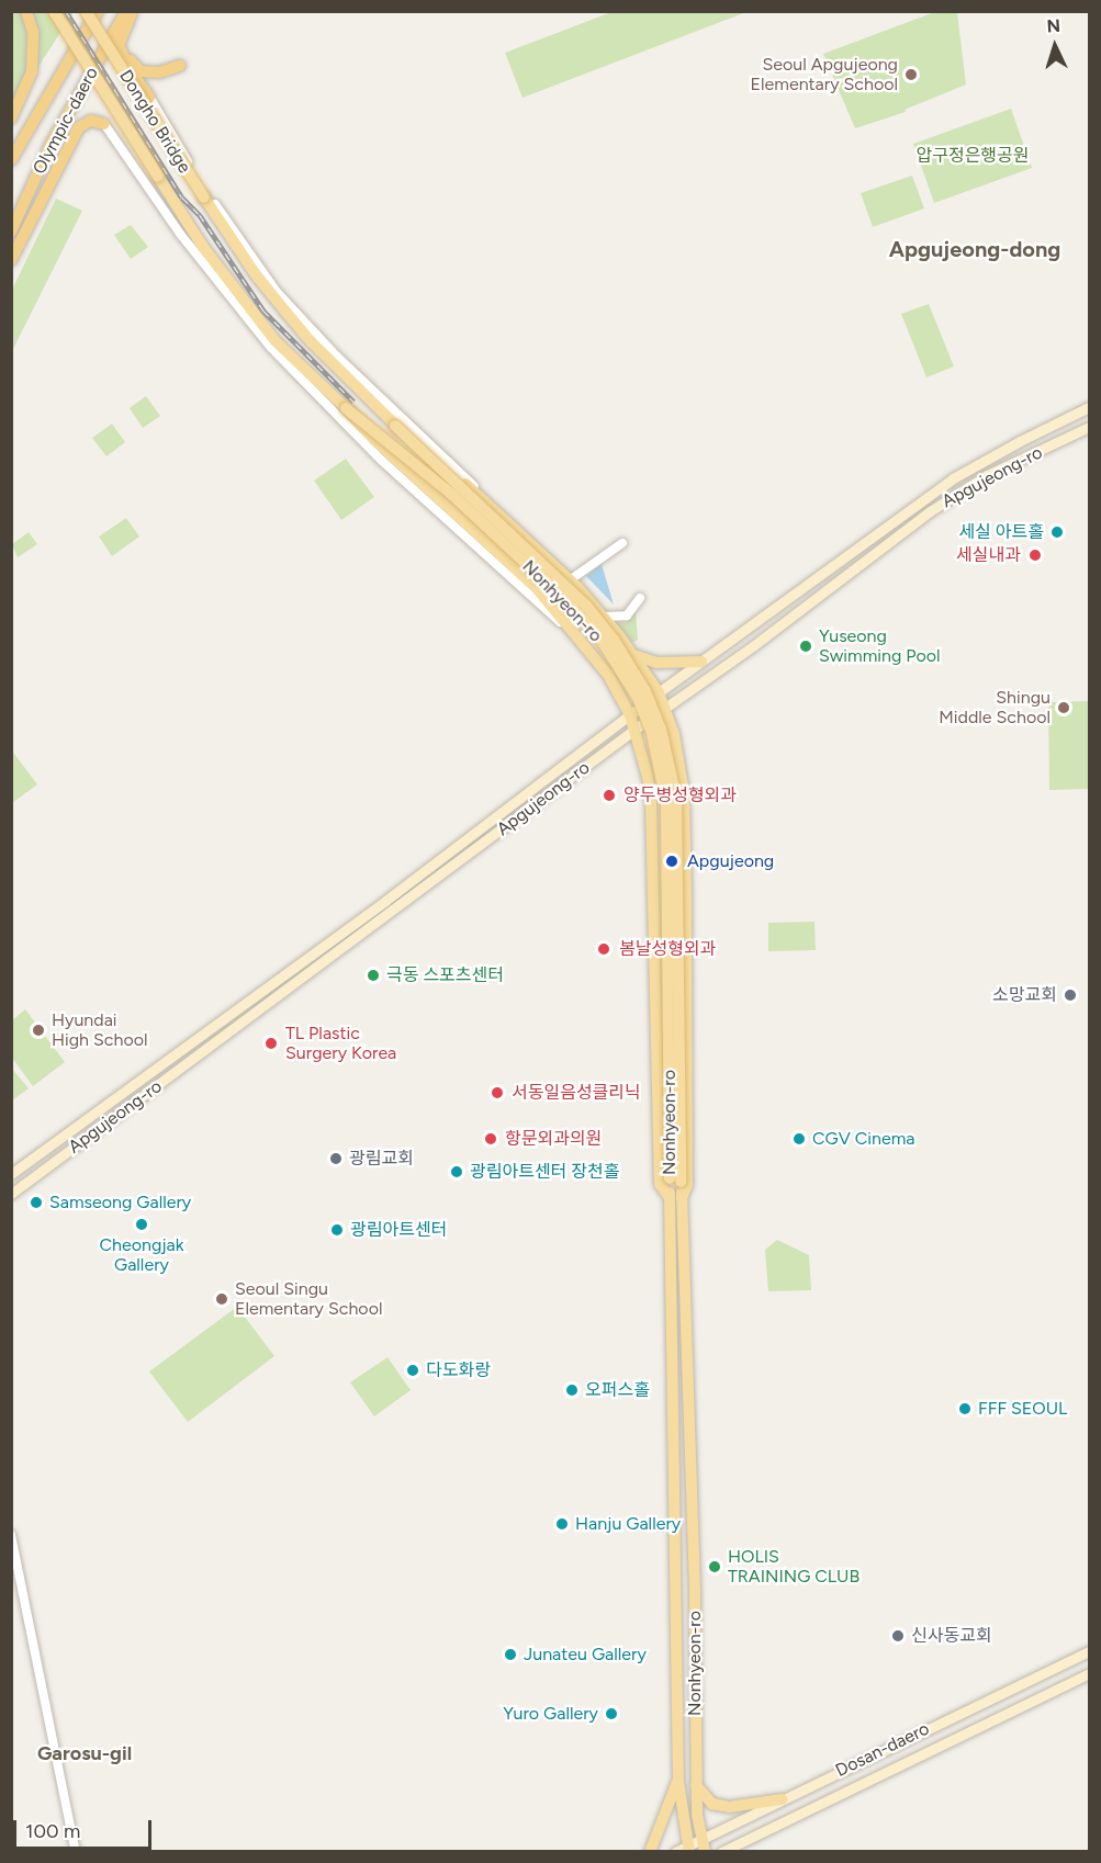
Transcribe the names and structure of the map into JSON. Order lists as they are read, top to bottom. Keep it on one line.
{"streets":{"highway":["Olympic-daero"],"main road":["Dongho Bridge","Apgujeong-ro","Nonhyeon-ro","Dosan-daero"]},"crossings":[["Dongho Bridge","Nonhyeon-ro"],["Apgujeong-ro","Nonhyeon-ro"],["Nonhyeon-ro","Dosan-daero"]],"districts":["Apgujeong-dong","Garosu-gil"],"parks":["압구정은행공원"],"places":["Seoul Apgujeong Elementary School","세실 아트홀","세실내과","Yuseong Swimming Pool","Shingu Middle School","양두병성형외과","Apgujeong","봄날성형외과","극동 스포츠센터","소망교회","Hyundai High School","TL Plastic Surgery Korea","서동일음성클리닉","항문외과의원","CGV Cinema","광림교회","광림아트센터 장천홀","Samseong Gallery","Cheongjak Gallery","광림아트센터","Seoul Singu Elementary School","다도화랑","오퍼스홀","FFF SEOUL","Hanju Gallery","HOLIS TRAINING CLUB","신사동교회","Junateu Gallery","Yuro Gallery"],"scale_bar":"100 m","north":"top"}
